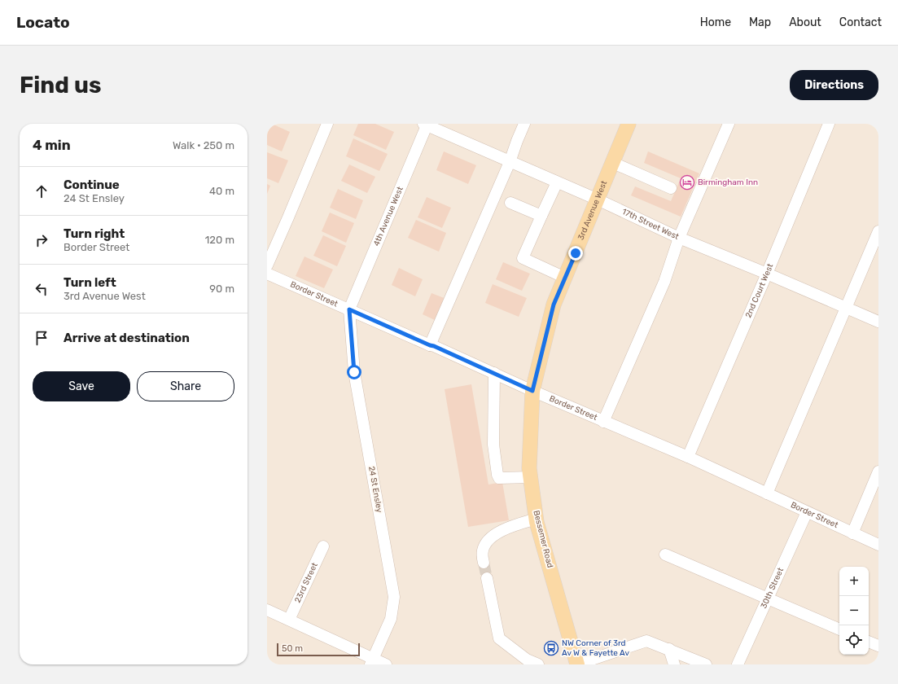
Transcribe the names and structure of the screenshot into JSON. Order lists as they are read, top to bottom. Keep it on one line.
{"streets":{"main road":["3rd Avenue West","Bessemer Road"],"street":["4th Avenue West","17th Street West","2nd Court West","Border Street","24 St Ensley","23rd Street","30th Street"]},"crossings":[["3rd Avenue West","17th Street West"],["3rd Avenue West","Border Street"],["3rd Avenue West","Bessemer Road"],["4th Avenue West","17th Street West"],["4th Avenue West","Border Street"],["4th Avenue West","24 St Ensley"],["17th Street West","2nd Court West"],["2nd Court West","Border Street"],["Border Street","24 St Ensley"],["Border Street","Bessemer Road"],["Border Street","30th Street"]],"places":{"hotel":["Birmingham Inn"],"bus stop":["NW Corner of 3rd Av W & Fayette Av"]},"scale_bar":"50 m","page":{"header":"Locato","nav":["Home","Map","About","Contact"],"buttons":["Directions",["Save","Share"]],"title":"Find us","heading":["4 min","Walk · 250 m"],"list":[["Continue","24 St Ensley","40 m"],["Turn right","Border Street","120 m"],["Turn left","3rd Avenue West","90 m"],"Arrive at destination"],"map_buttons":["+","−"],"scale":"50 m"}}
